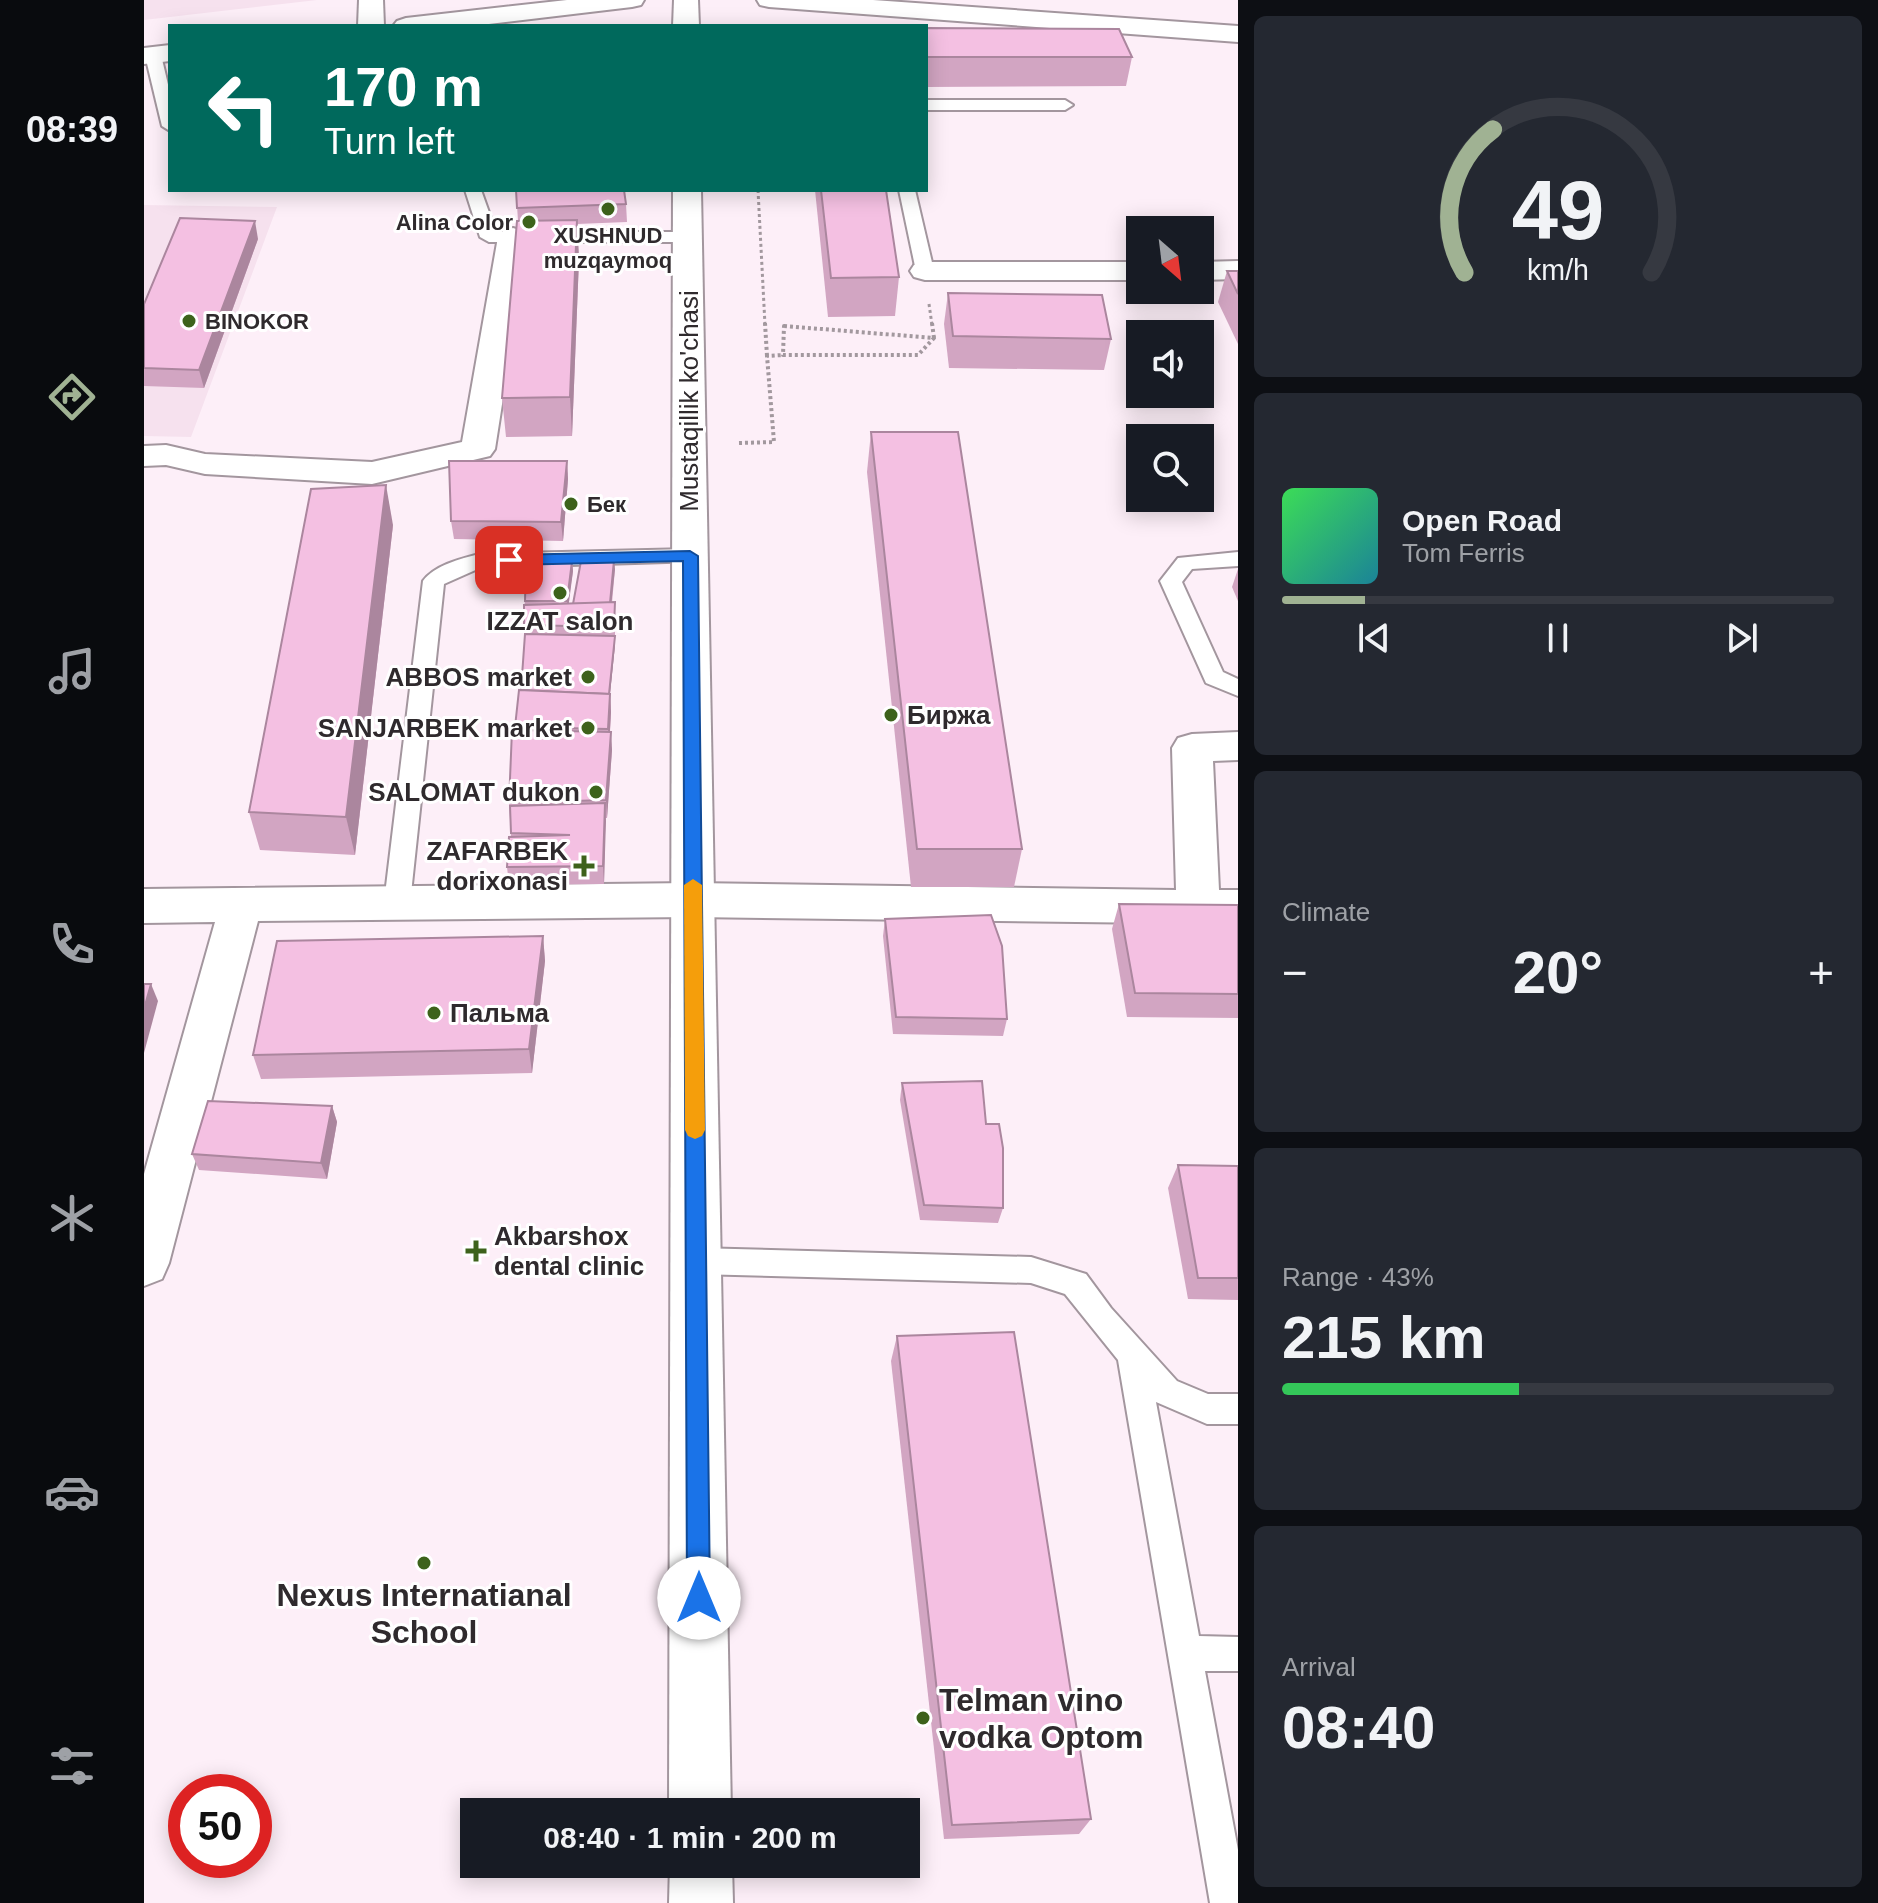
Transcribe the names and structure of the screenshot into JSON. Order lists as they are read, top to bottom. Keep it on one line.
{"streets":{"street":["Mustaqillik ko'chasi"]},"places":{"other":["XUSHNUD muzqaymoq","Alina Color","BINOKOR","Бек","IZZAT salon","ABBOS market","Биржа","SANJARBEK market","SALOMAT dukon","Пальма","Nexus Internatianal School","Telman vino vodka Optom"],"health":["ZAFARBEK dorixonasi","Akbarshox dental clinic"]},"north":"bottom right","page":{"tabs":"08:39","turn":["170 m","Turn left"],"song":["Open Road","Tom Ferris"],"tile":["Climate",["Range · 43%","215 km"],["Arrival","08:40"]],"heat":["−","20°","+"],"limit":"50","trip":"08:40 · 1 min · 200 m","gauge":["49","km/h"]}}
